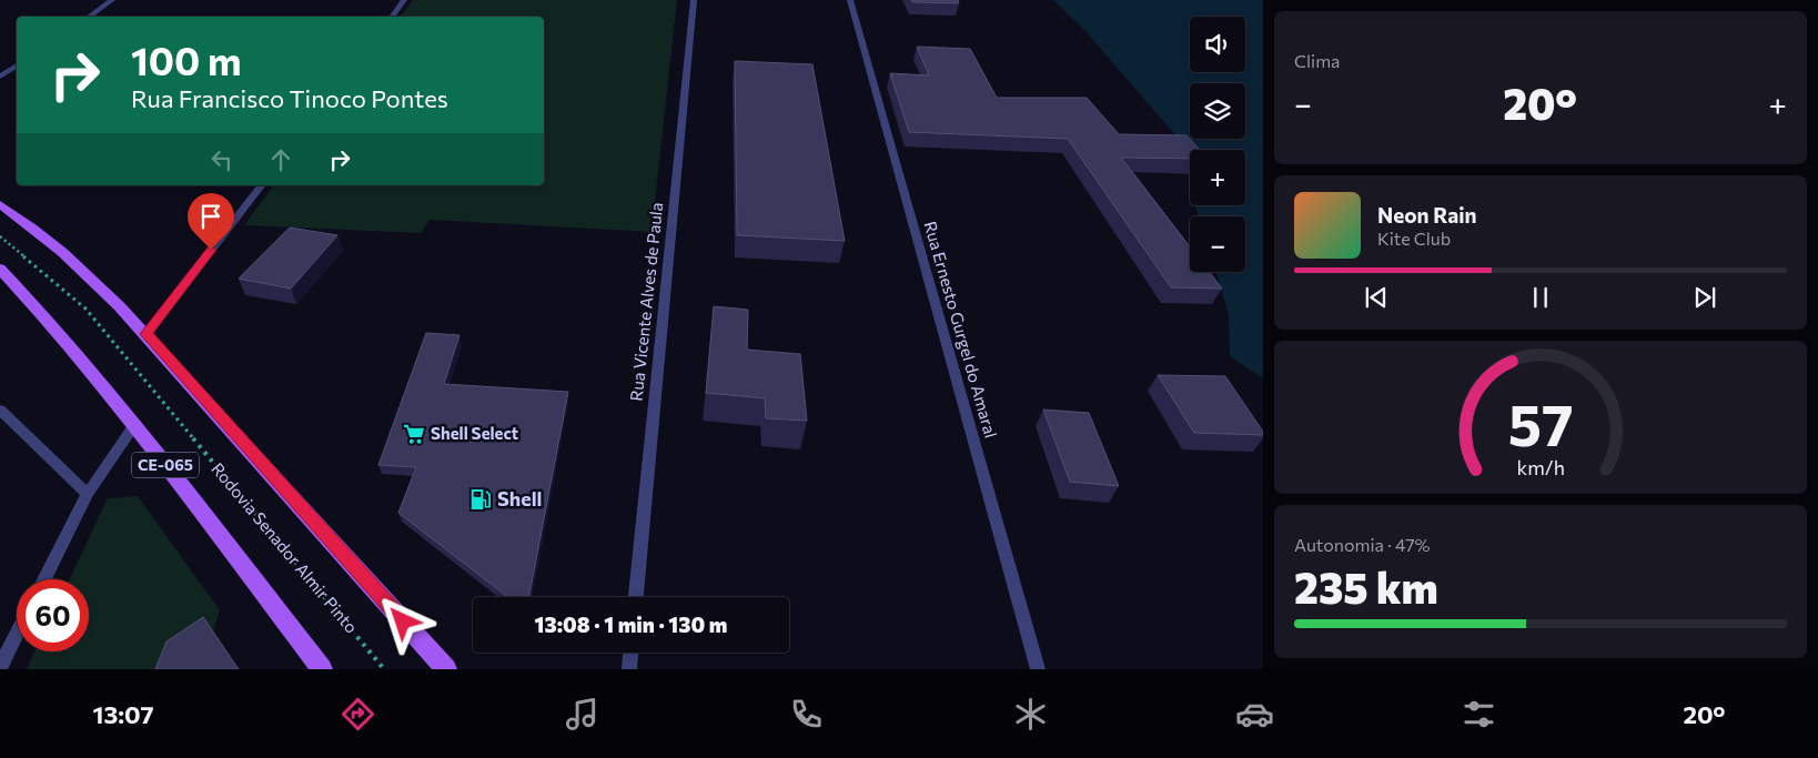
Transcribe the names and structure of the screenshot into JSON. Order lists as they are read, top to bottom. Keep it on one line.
{"streets":{"main road":["CE-065"],"street":["Rua Vicente Alves de Paula","Rua Ernesto Gurgel do Amaral"],"path":["Rodovia Senador Almir Pinto"]},"places":{"supermarket":["Shell Select"],"fuel station":["Shell"]},"page":{"tile":["Clima",["Autonomia · 47%","235 km"]],"map_buttons":["+","−"],"turn":["100 m","Rua Francisco Tinoco Pontes"],"heat":["−","20°","+"],"song":["Neon Rain","Kite Club"],"limit":"60","trip":"13:08 · 1 min · 130 m","tabs":["13:07","20°"],"gauge":["57","km/h"]}}
